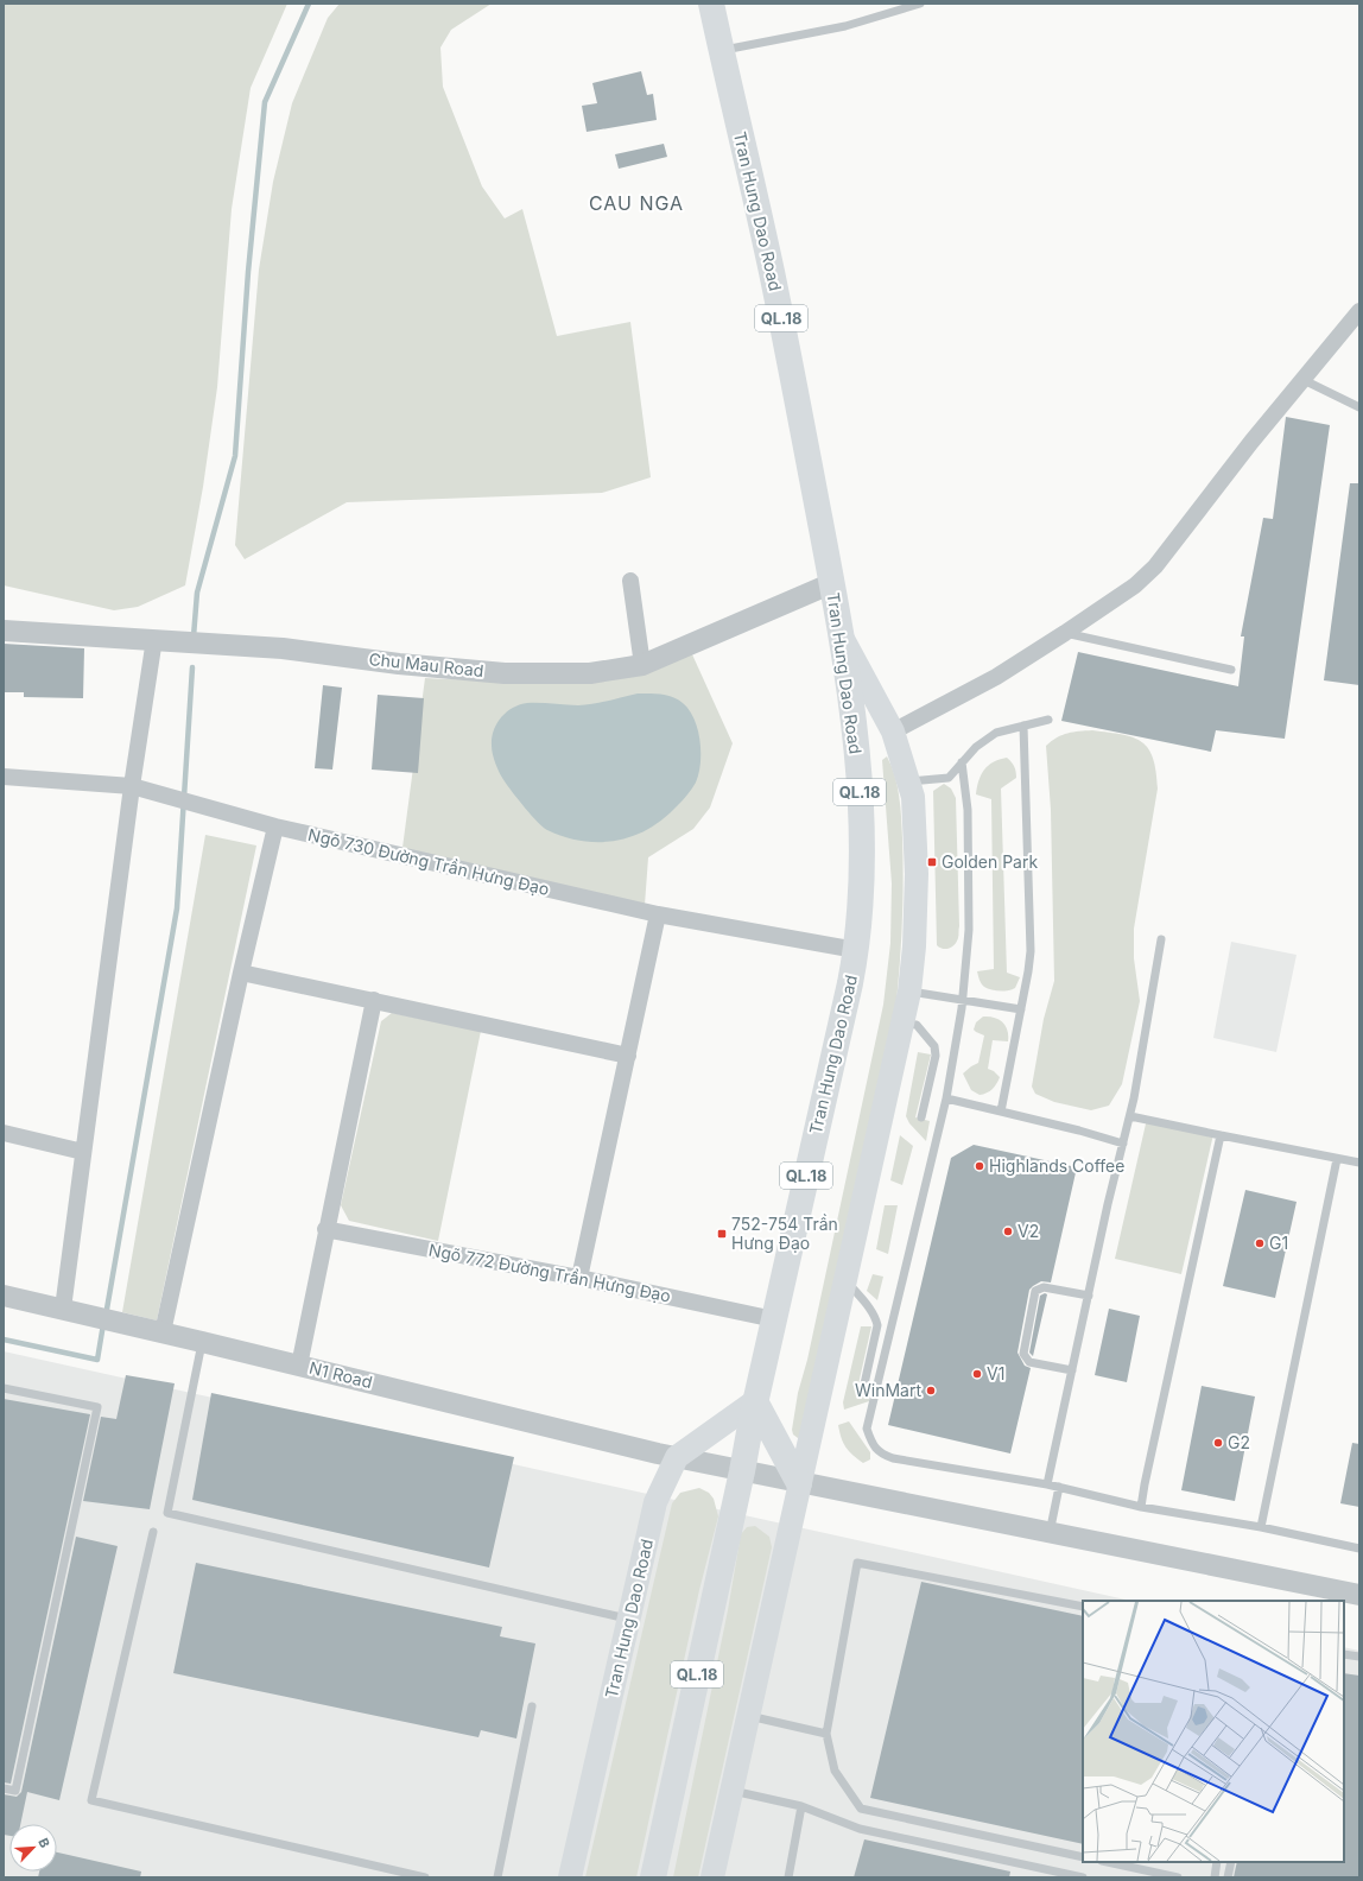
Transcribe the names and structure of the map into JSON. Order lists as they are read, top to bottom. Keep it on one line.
{"streets":{"highway":["Tran Hung Dao Road","QL.18"],"street":["Chu Mau Road","Ngõ 730 Đường Trần Hưng Đạo","Ngõ 772 Đường Trần Hưng Đạo","N1 Road"]},"crossings":[["Tran Hung Dao Road","Chu Mau Road"],["Tran Hung Dao Road","Ngõ 730 Đường Trần Hưng Đạo"],["Tran Hung Dao Road","Ngõ 772 Đường Trần Hưng Đạo"],["Tran Hung Dao Road","N1 Road"]],"districts":["CAU NGA"],"places":{"transit":["Golden Park","752-754 Trần Hưng Đạo"],"other":["Highlands Coffee","V2","G1","V1","WinMart","G2"]},"north":"top right"}
